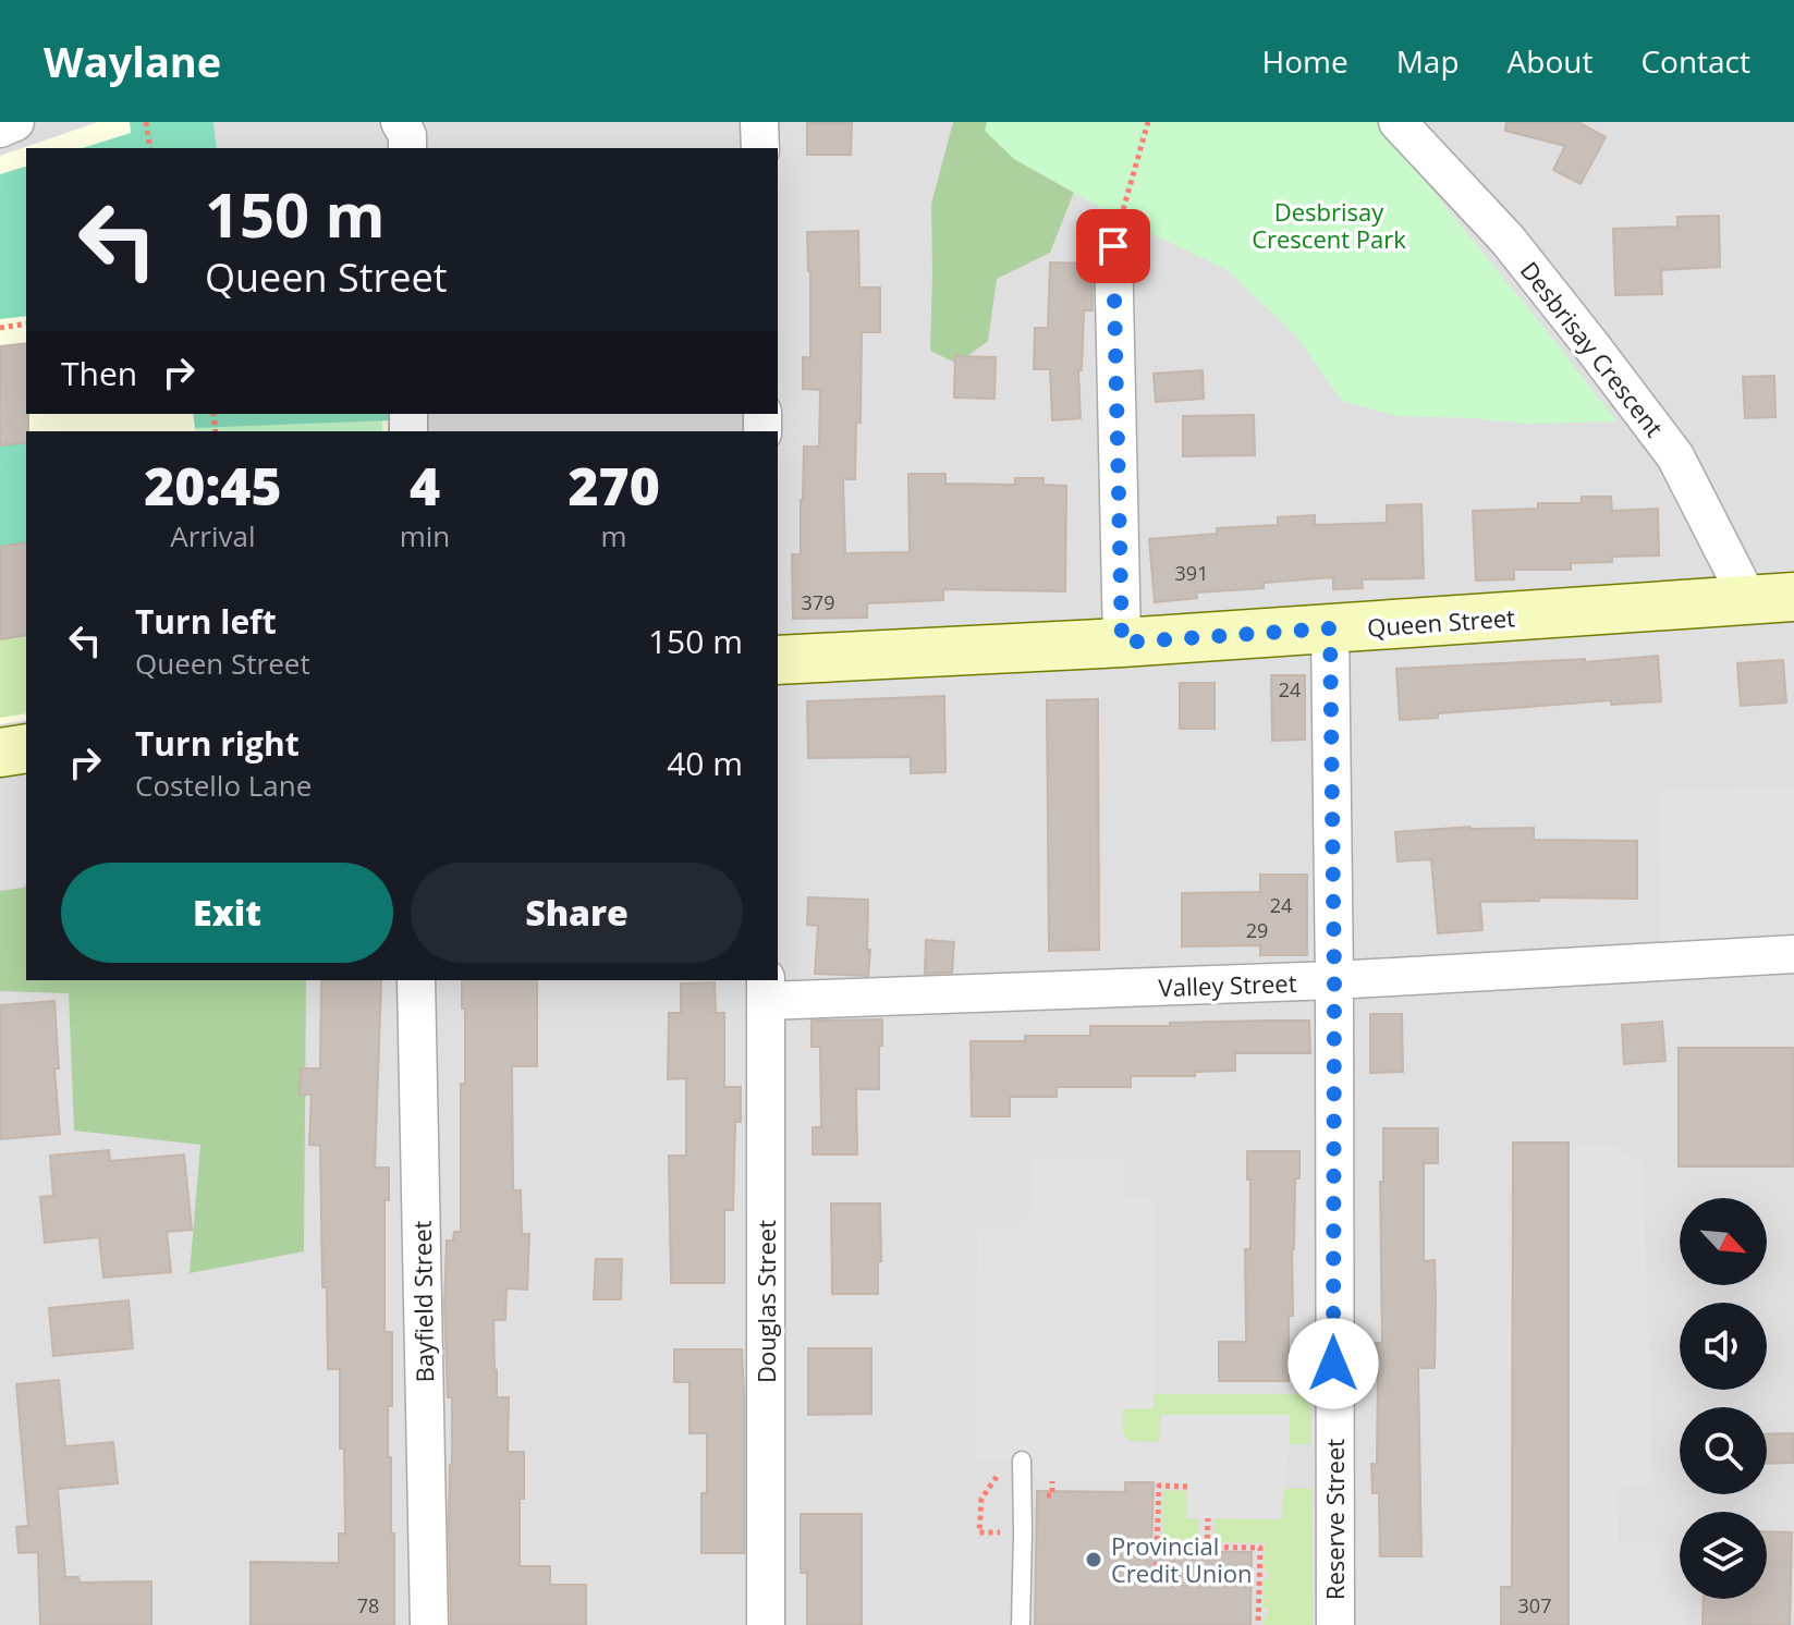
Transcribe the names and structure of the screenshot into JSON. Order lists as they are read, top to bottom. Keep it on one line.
{"streets":{"street":["Desbrisay Crescent","Queen Street","Valley Street","Bayfield Street","Douglas Street","Reserve Street"]},"crossings":[["Desbrisay Crescent","Queen Street"],["Queen Street","Reserve Street"],["Valley Street","Douglas Street"],["Valley Street","Reserve Street"]],"parks":["Desbrisay Crescent Park"],"places":["Provincial Credit Union"],"house_numbers":["391","379","24","24","29","78","307"],"north":"bottom right","page":{"header":"Waylane","nav":["Home","Map","About","Contact"],"turn":["150 m","Queen Street"],"then":"Then","eta":["20:45","Arrival","4","min","270","m"],"list":[{"name":"Turn left","note":"Queen Street","value":"150 m"},{"name":"Turn right","note":"Costello Lane","value":"40 m"}],"buttons":["Exit","Share"]}}
